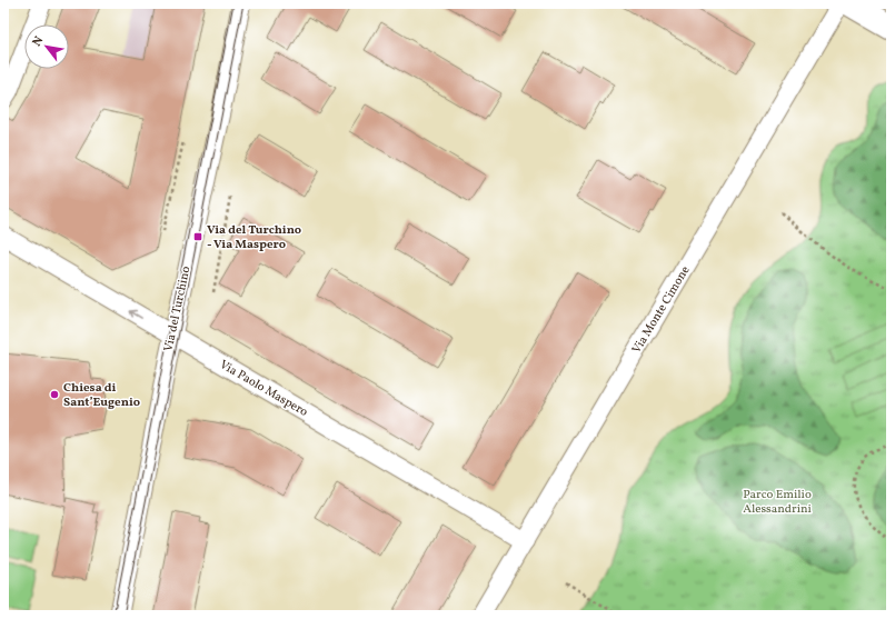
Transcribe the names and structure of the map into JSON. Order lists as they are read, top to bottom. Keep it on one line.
{"streets":{"street":["Via del Turchino","Via Monte Cimone","Via Paolo Maspero"]},"crossings":[["Via del Turchino","Via Paolo Maspero"],["Via Monte Cimone","Via Paolo Maspero"]],"parks":["Parco Emilio Alessandrini"],"places":{"transit":["Via del Turchino - Via Maspero"],"other":["Chiesa di Sant’Eugenio"]},"north":"top left"}
